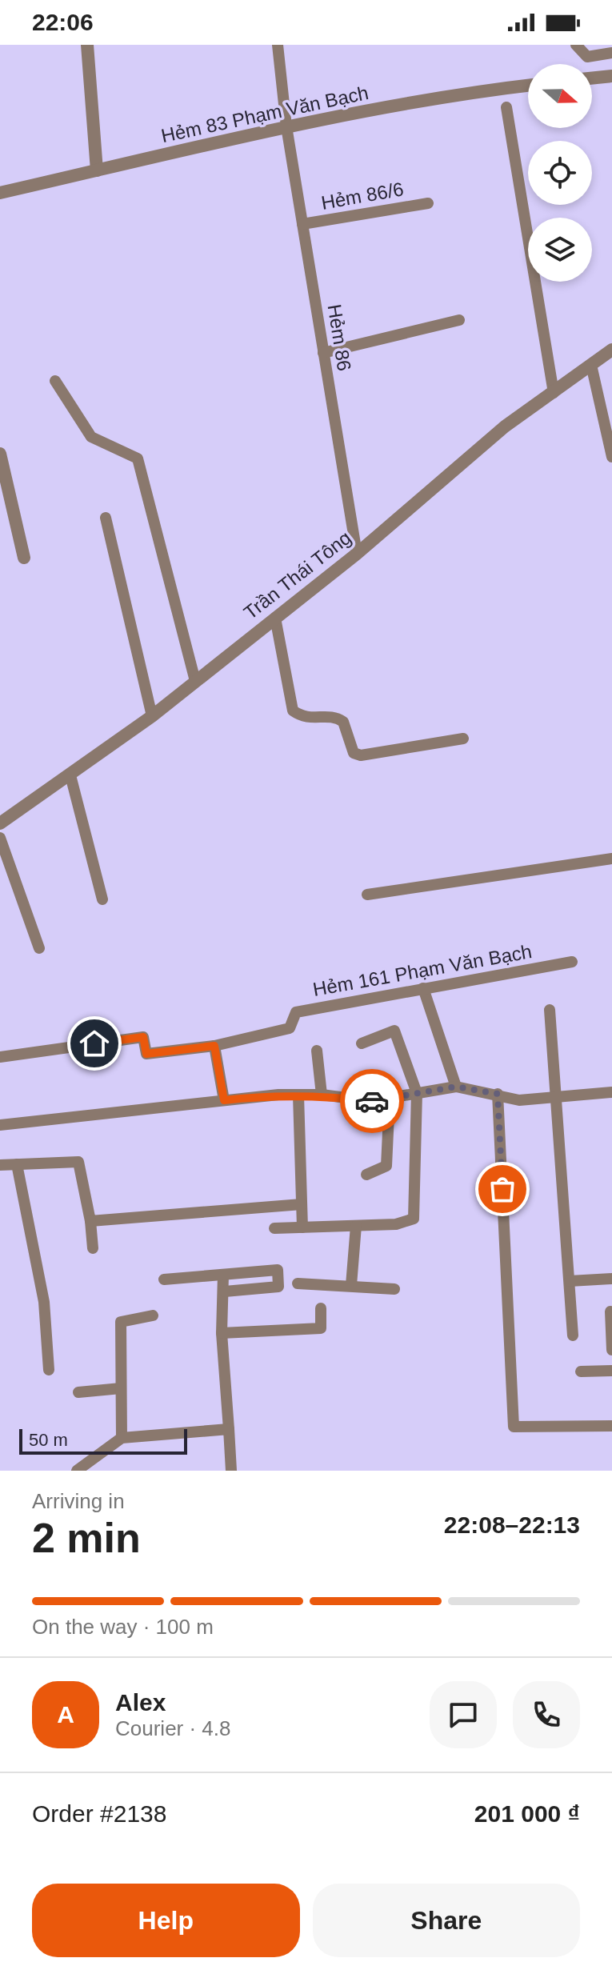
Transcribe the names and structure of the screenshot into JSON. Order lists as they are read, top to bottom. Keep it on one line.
{"streets":{"street":["Hẻm 83 Phạm Văn Bạch","Trần Thái Tông"],"lane":["Hẻm 86/6","Hẻm 86","Hẻm 161 Phạm Văn Bạch"]},"crossings":[["Hẻm 83 Phạm Văn Bạch","Hẻm 86"],["Hẻm 86/6","Hẻm 86"],["Hẻm 86","Trần Thái Tông"]],"scale_bar":"50 m","north":"right","page":{"status":"22:06","scale":"50 m","heading":["2 min","Arriving in","22:08–22:13"],"panel":["Alex","Courier · 4.8","Order #2138","201 000 ₫"],"bar":"On the way · 100 m","round":"A","buttons":["Help","Share"]}}
